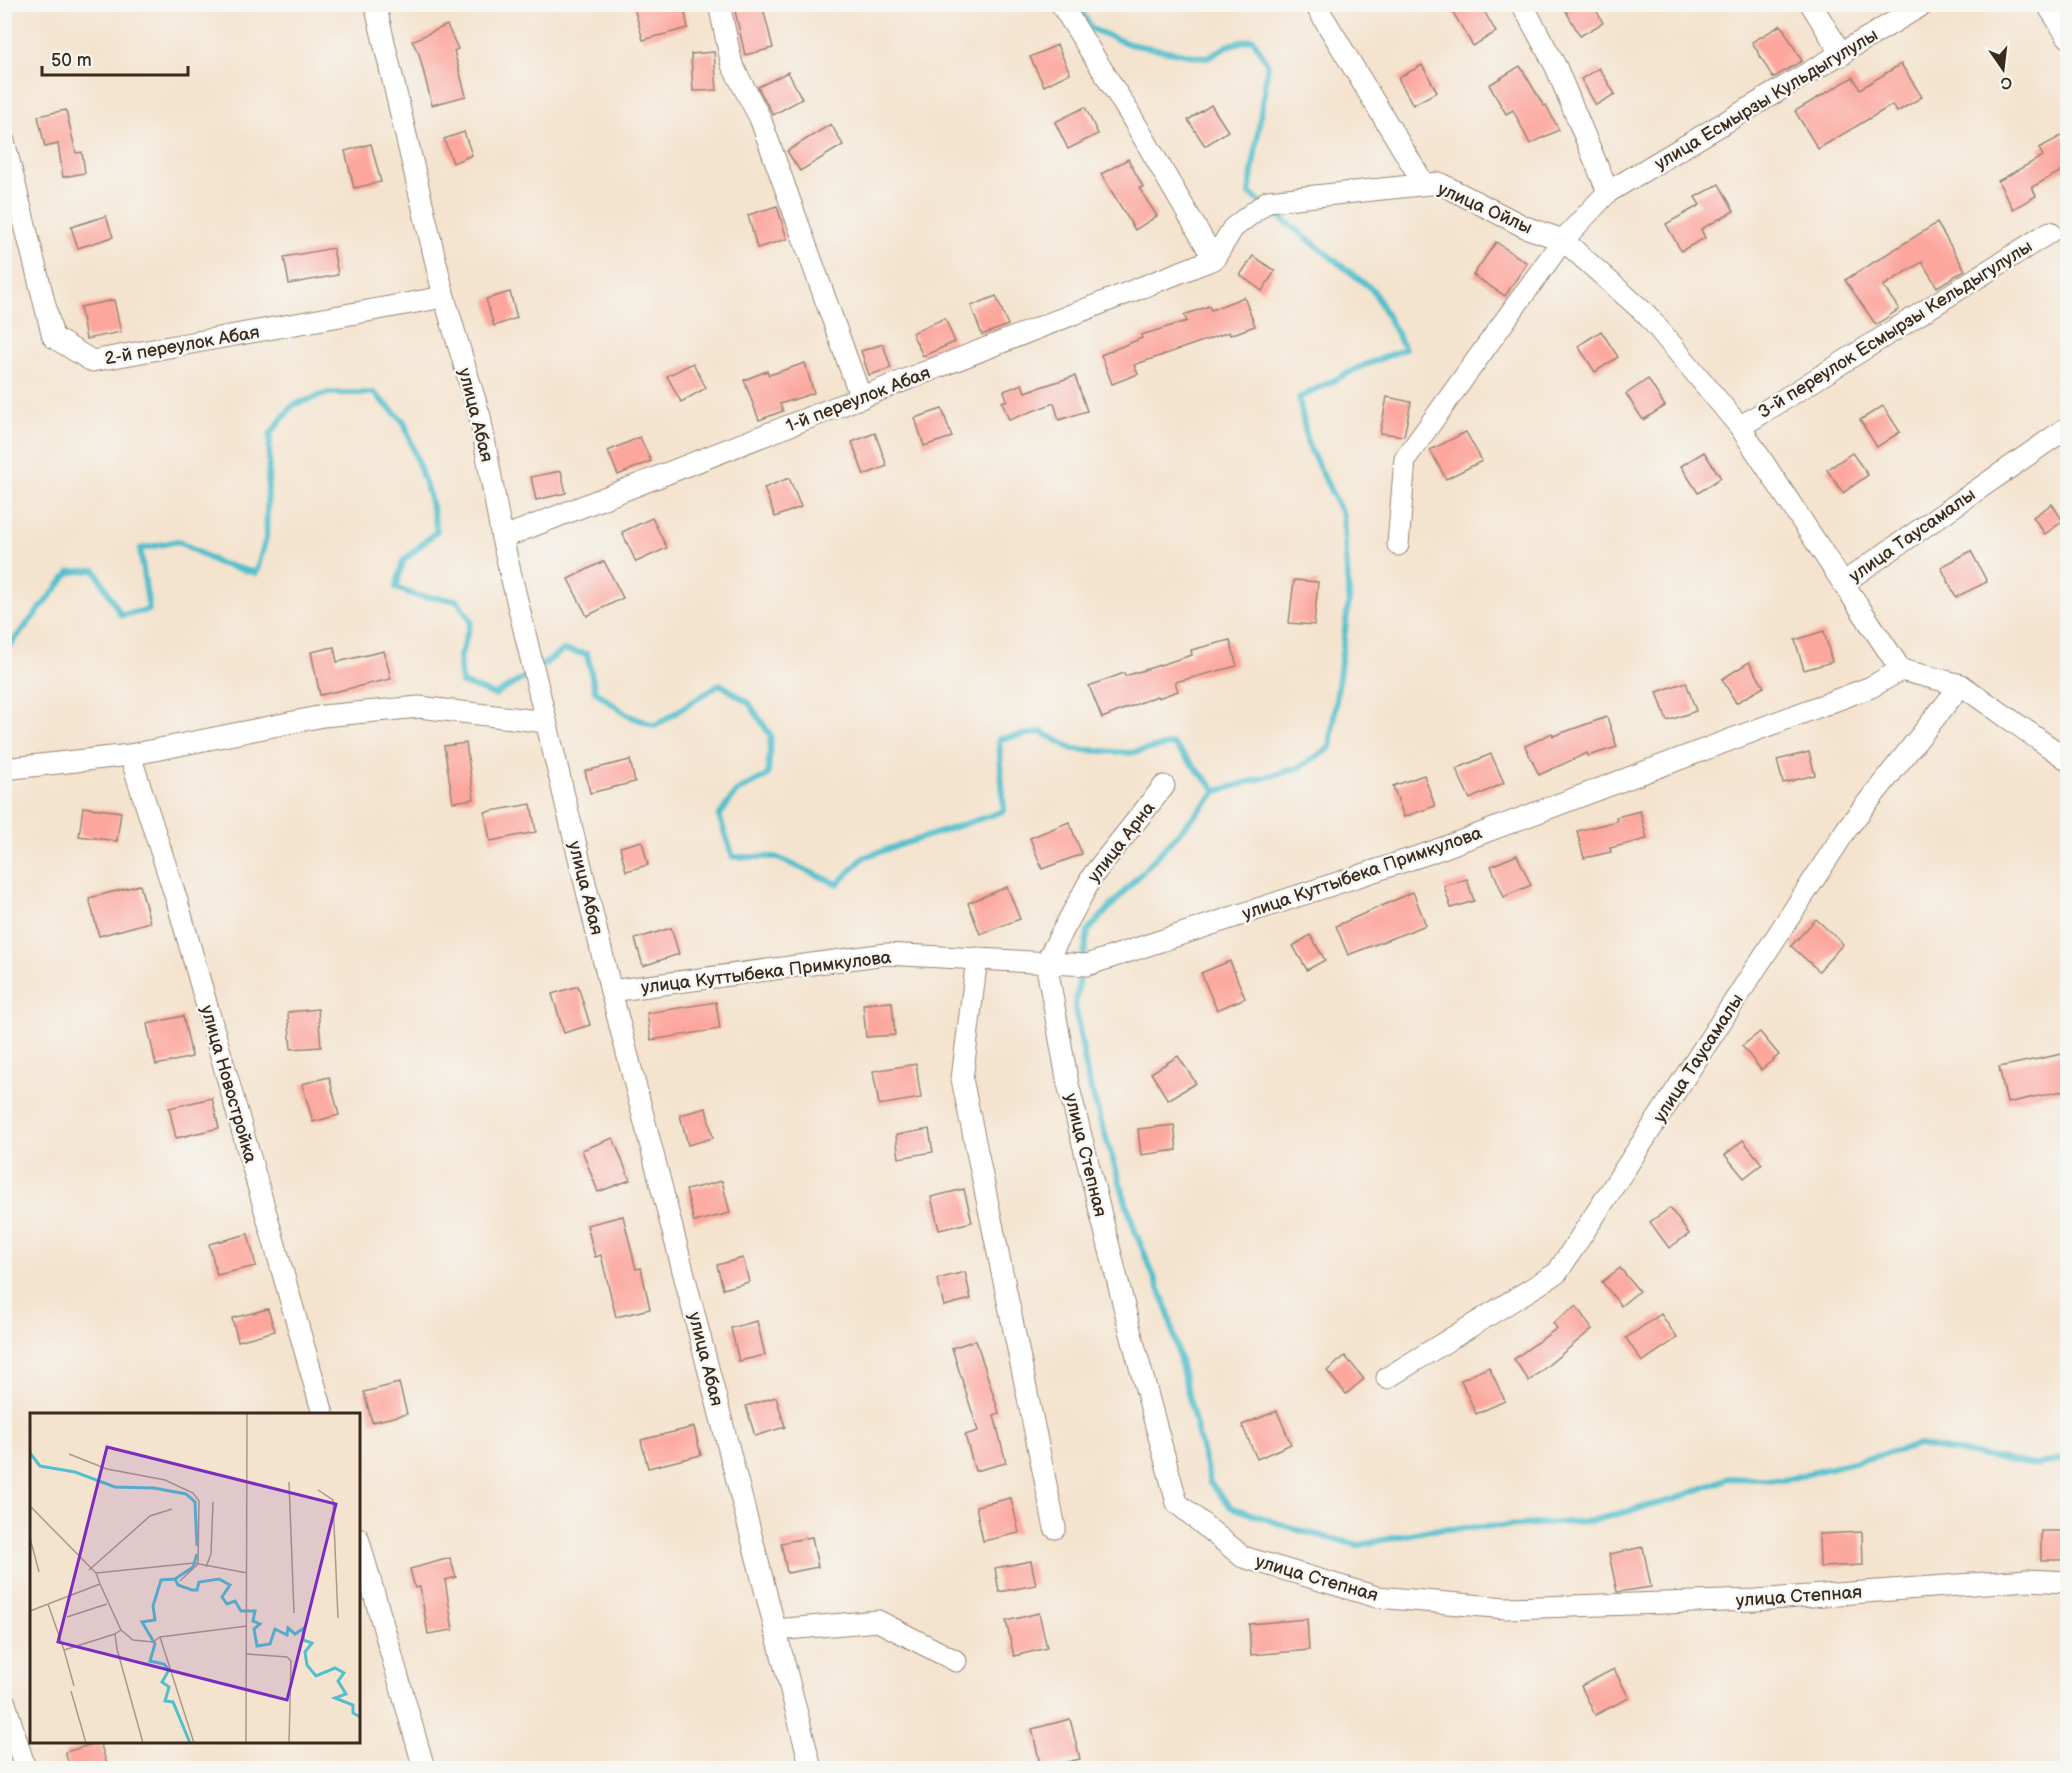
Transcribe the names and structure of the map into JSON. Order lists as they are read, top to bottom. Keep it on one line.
{"streets":{"street":["улица Есмырзы Кульдыгулулы","улица Ойлы","3-й переулок Есмырзы Кельдыгулулы","2-й переулок Абая","1-й переулок Абая","улица Абая","улица Таусамалы","улица Арна","улица Куттыбека Примкулова","улица Новостройка","улица Степная"]},"crossings":[["улица Есмырзы Кульдыгулулы","улица Ойлы"],["улица Ойлы","3-й переулок Есмырзы Кельдыгулулы"],["улица Ойлы","1-й переулок Абая"],["улица Ойлы","улица Таусамалы"],["2-й переулок Абая","улица Абая"],["1-й переулок Абая","улица Абая"],["улица Абая","улица Куттыбека Примкулова"],["улица Таусамалы","улица Куттыбека Примкулова"],["улица Арна","улица Куттыбека Примкулова"],["улица Арна","улица Степная"],["улица Куттыбека Примкулова","улица Степная"]],"scale_bar":"50 m","north":"bottom"}
